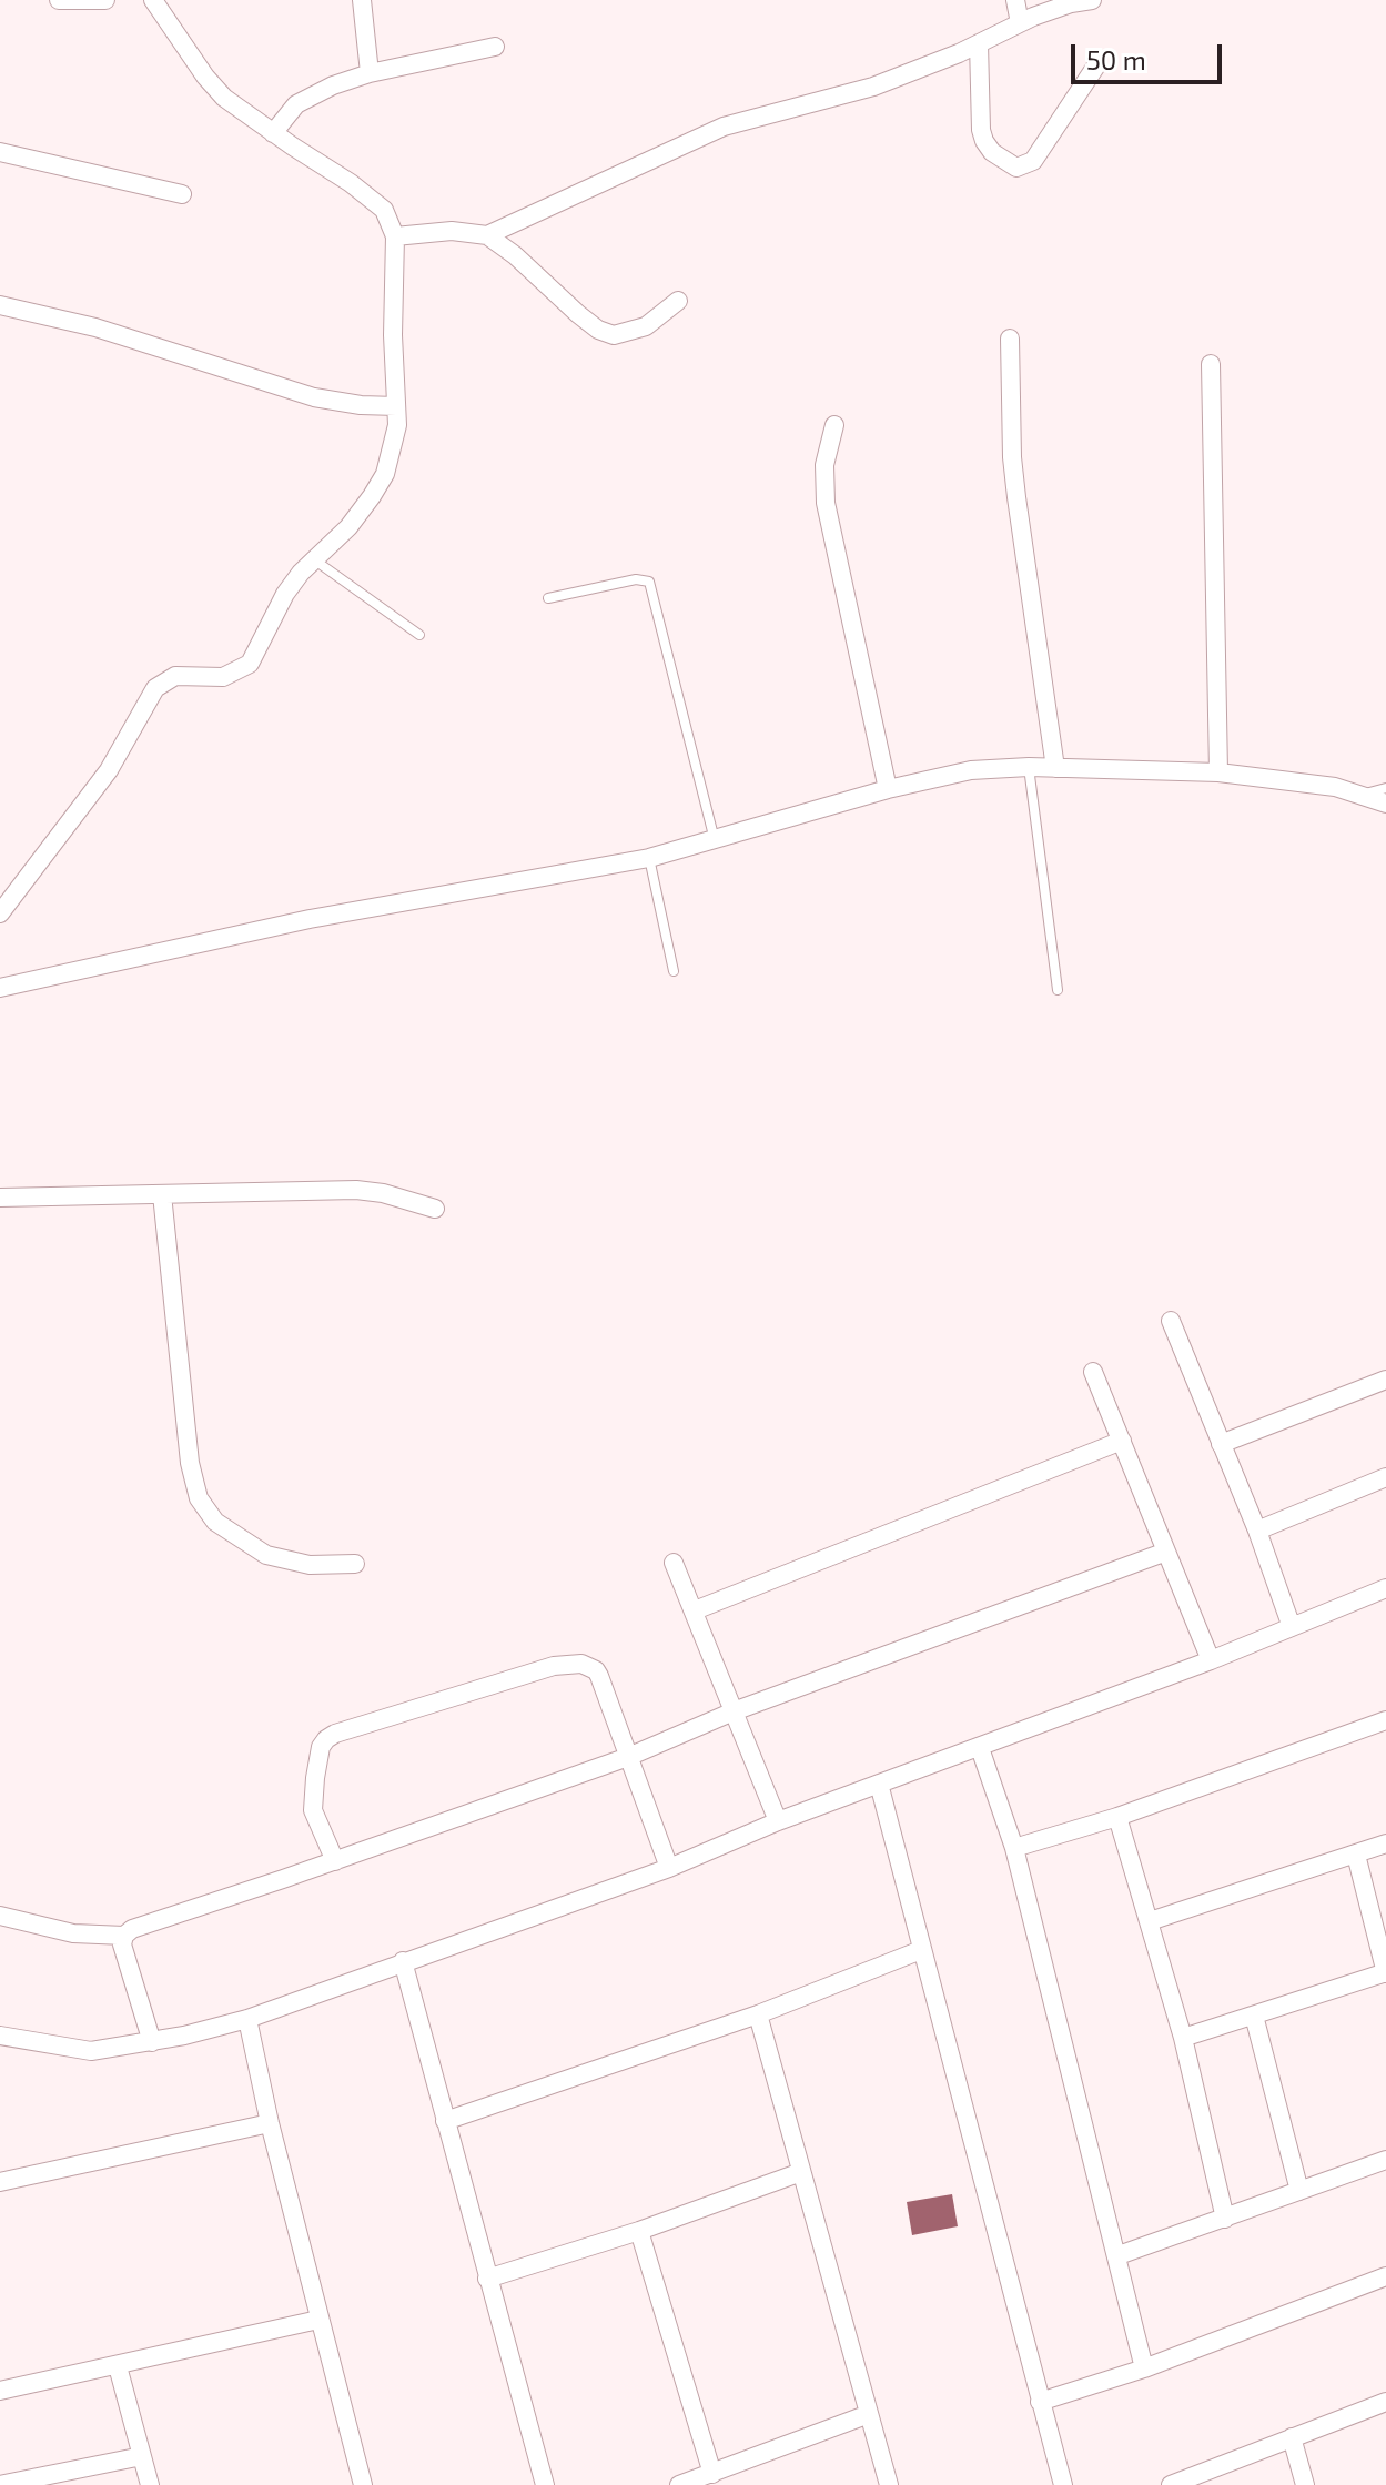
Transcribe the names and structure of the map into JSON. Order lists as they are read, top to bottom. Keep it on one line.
{"scale_bar":"50 m"}
